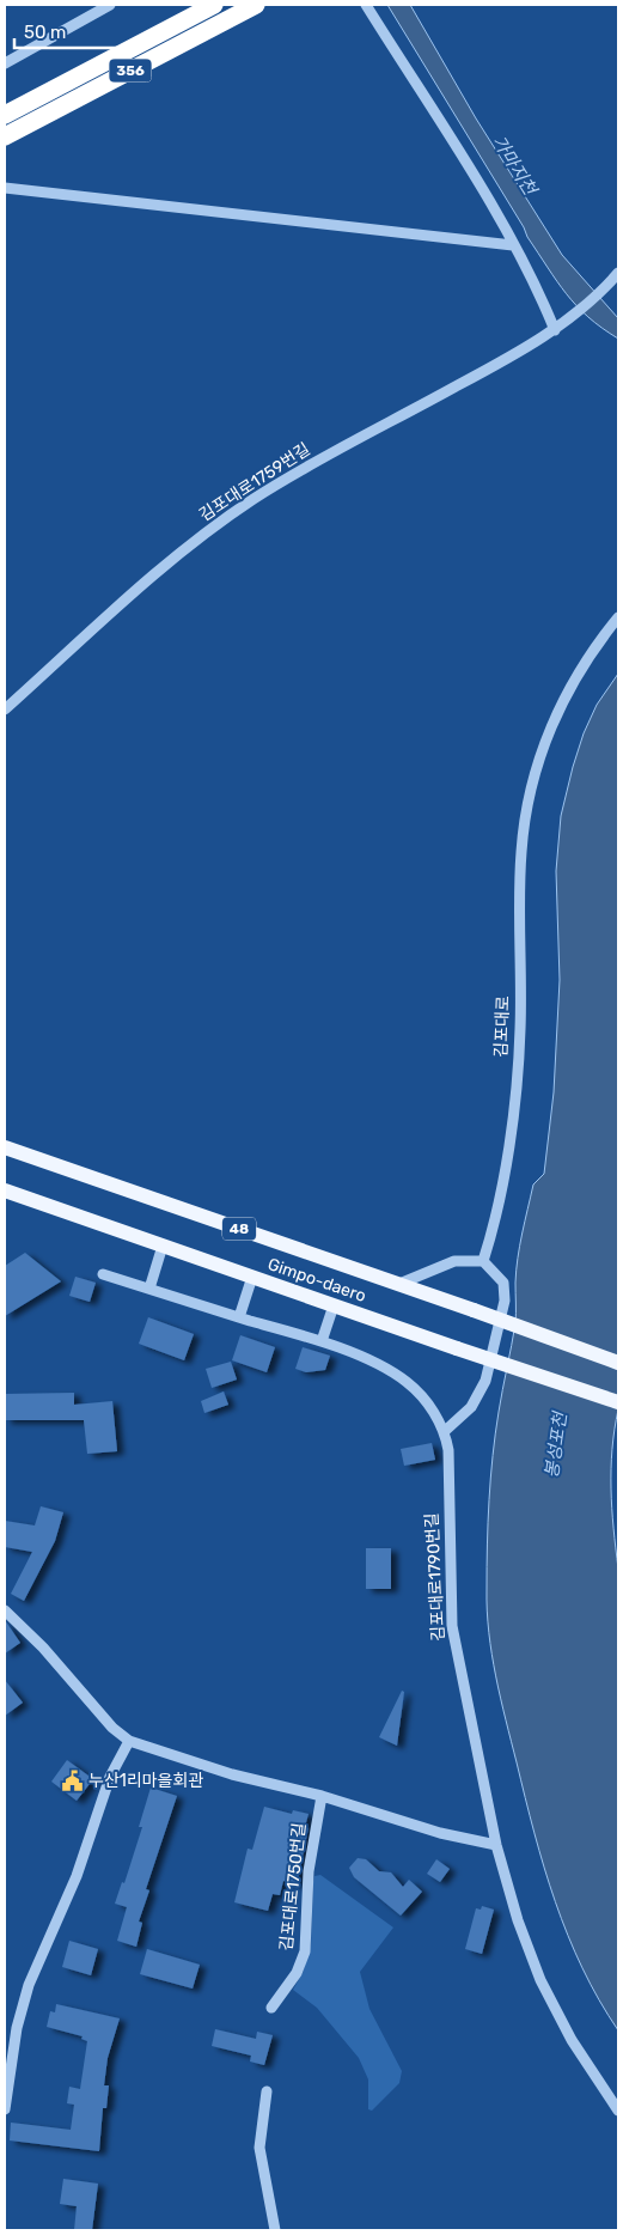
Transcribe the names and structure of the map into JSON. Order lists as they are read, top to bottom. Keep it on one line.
{"streets":{"highway":["356"],"main road":["48","Gimpo-daero"],"street":["김포대로1759번길","김포대로","김포대로1790번길","김포대로1750번길"]},"water":["가마지천","봉성포천"],"places":{"public building":["누산1리마을회관"]},"scale_bar":"50 m"}
